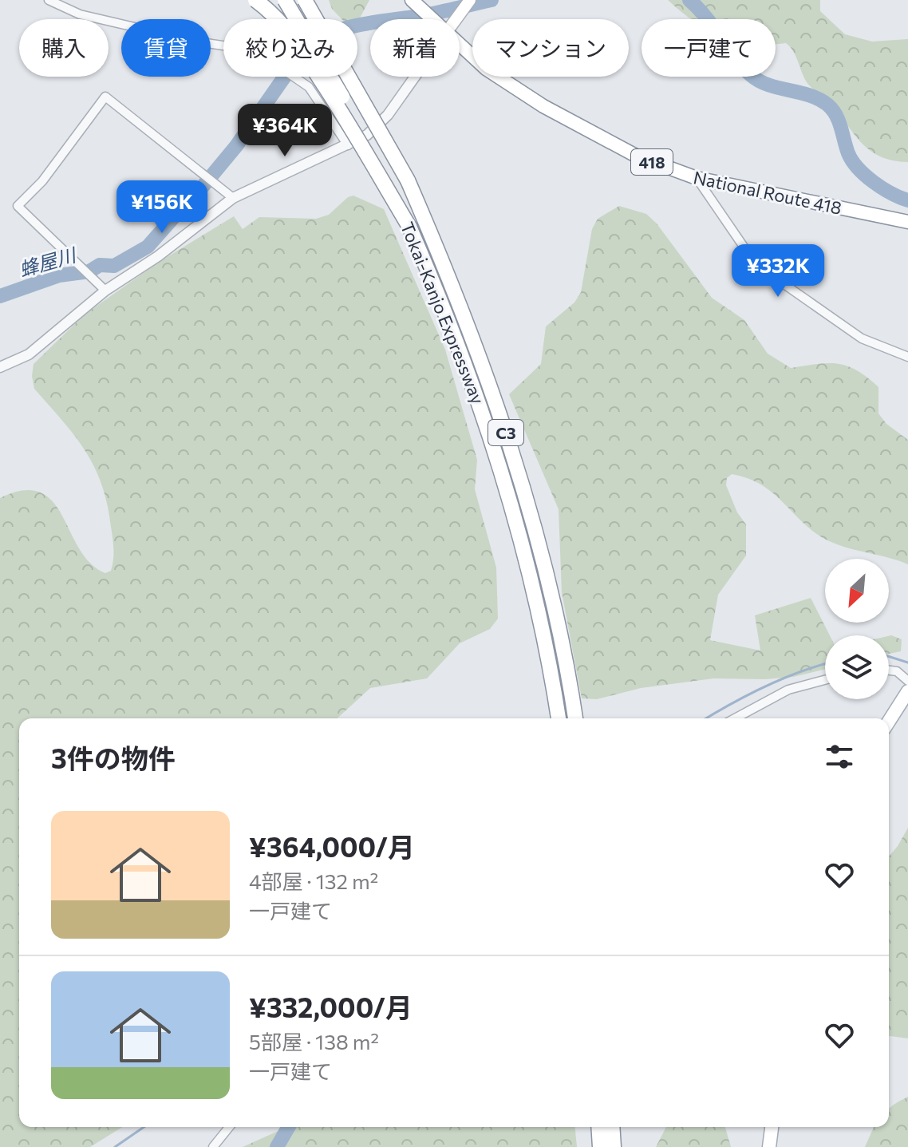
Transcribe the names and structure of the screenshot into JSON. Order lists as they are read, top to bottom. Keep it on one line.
{"streets":{"highway":["Tokai-Kanjo Expressway","C3"],"main road":["418","National Route 418"]},"water":["蜂屋川"],"north":"bottom left","page":{"chip":["購入","賃貸","絞り込み","新着","マンション","一戸建て"],"price":["¥364K","¥156K","¥332K"],"heading":"3件の物件","list":[{"name":"¥364,000/月","note":"4部屋 · 132 m² · 一戸建て"},{"name":"¥332,000/月","note":"5部屋 · 138 m² · 一戸建て"}]}}
